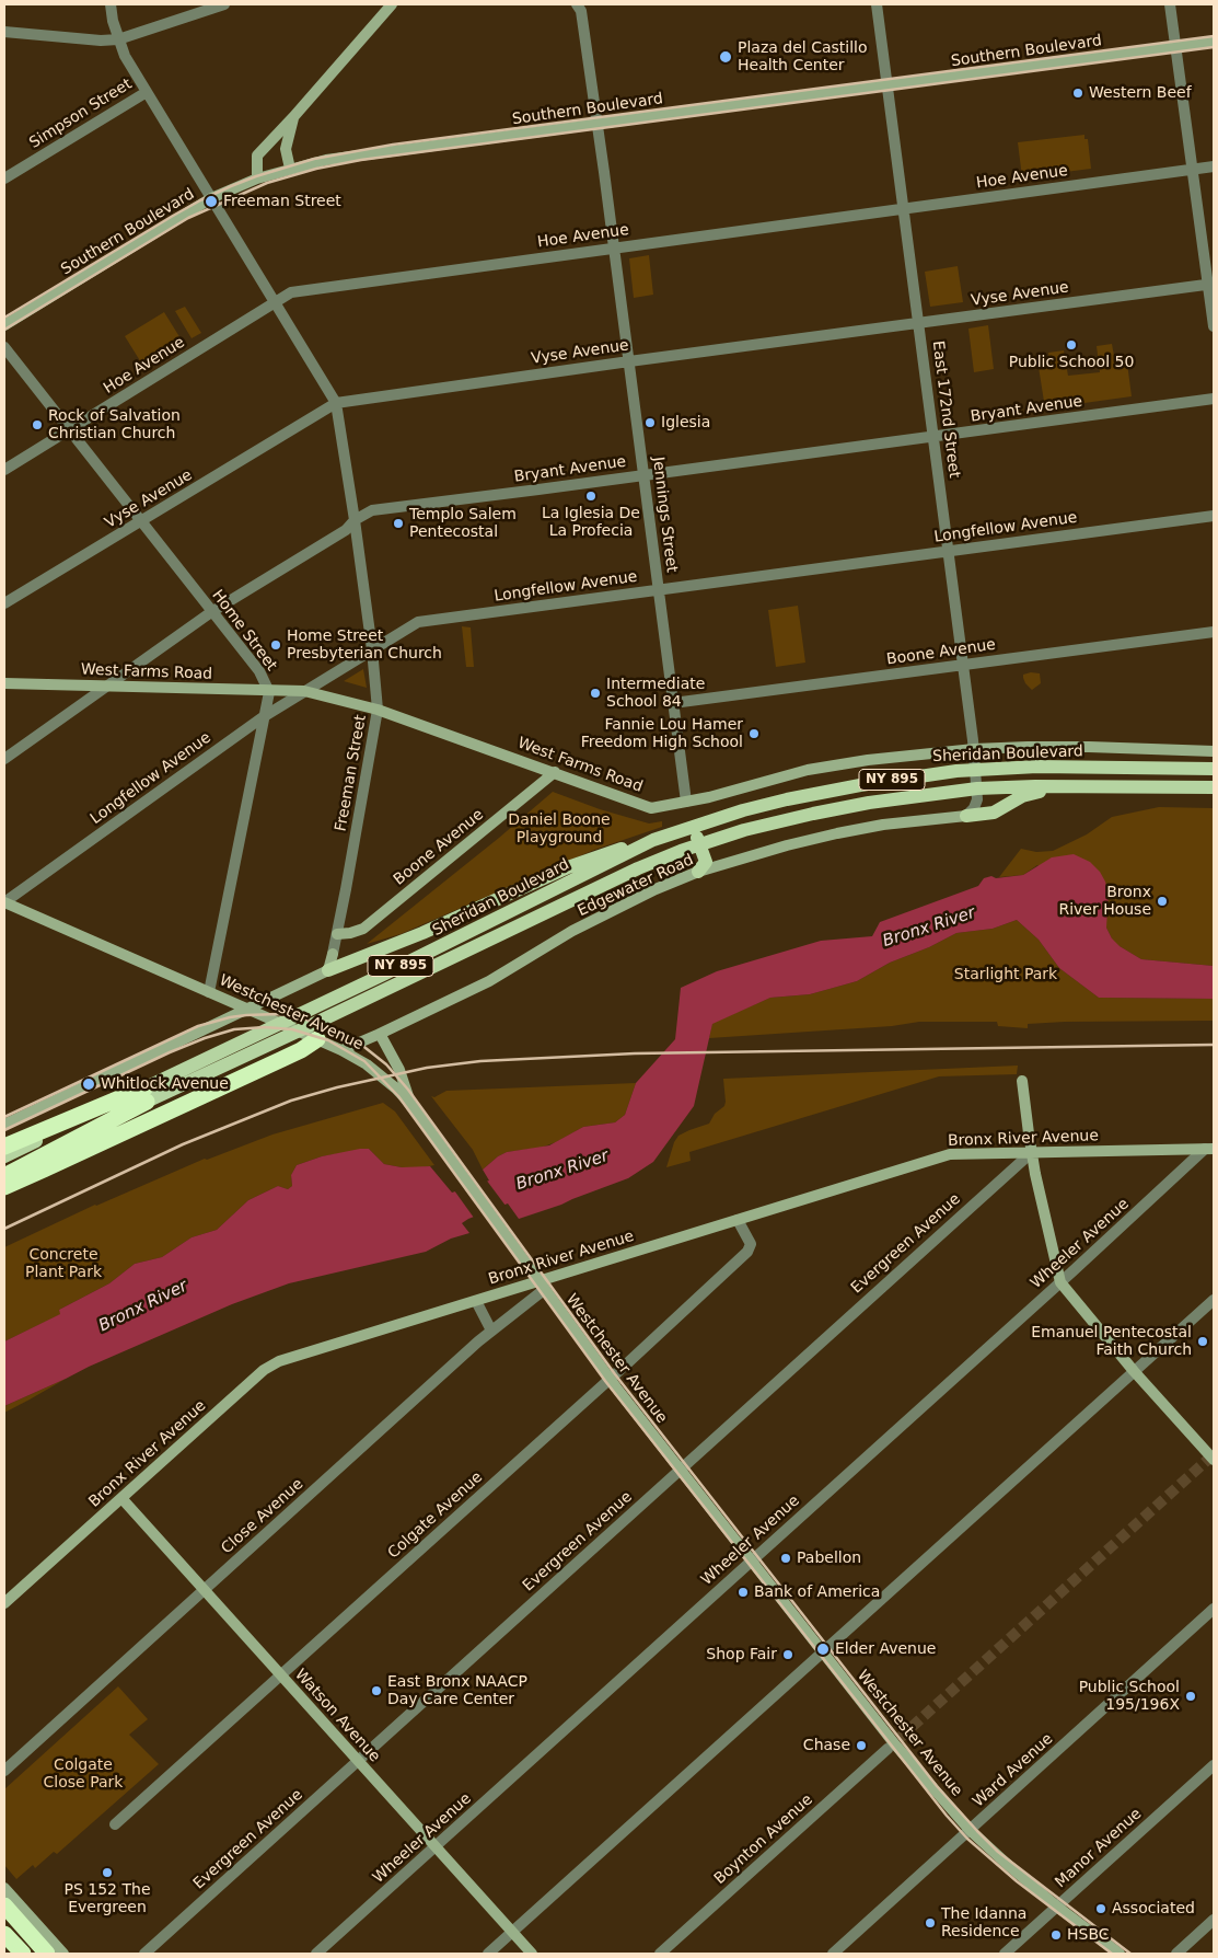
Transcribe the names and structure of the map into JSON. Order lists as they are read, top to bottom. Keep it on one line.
{"streets":{"highway":["NY 895"],"main road":["Southern Boulevard","Boone Avenue","West Farms Road","Sheridan Boulevard","Edgewater Road","Westchester Avenue","Bronx River Avenue","Watson Avenue"],"street":["Simpson Street","Hoe Avenue","Vyse Avenue","East 172nd Street","Bryant Avenue","Jennings Street","Longfellow Avenue","Home Street","Freeman Street","Evergreen Avenue","Wheeler Avenue","Colgate Avenue","Close Avenue","Ward Avenue","Boynton Avenue","Manor Avenue"]},"crossings":[["Southern Boulevard","East 172nd Street"],["Southern Boulevard","Jennings Street"],["Southern Boulevard","Freeman Street"],["Simpson Street","Freeman Street"],["Hoe Avenue","East 172nd Street"],["Hoe Avenue","Jennings Street"],["Hoe Avenue","Home Street"],["Hoe Avenue","Freeman Street"],["Vyse Avenue","East 172nd Street"],["Vyse Avenue","Jennings Street"],["Vyse Avenue","Home Street"],["Vyse Avenue","Freeman Street"],["East 172nd Street","Bryant Avenue"],["East 172nd Street","Longfellow Avenue"],["East 172nd Street","Boone Avenue"],["East 172nd Street","West Farms Road"],["East 172nd Street","Sheridan Boulevard"],["East 172nd Street","Edgewater Road"],["Bryant Avenue","Jennings Street"],["Bryant Avenue","Home Street"],["Bryant Avenue","West Farms Road"],["Bryant Avenue","Freeman Street"],["Jennings Street","Longfellow Avenue"],["Jennings Street","Boone Avenue"],["Jennings Street","West Farms Road"],["Longfellow Avenue","Home Street"],["Longfellow Avenue","West Farms Road"],["Longfellow Avenue","Freeman Street"],["Longfellow Avenue","Westchester Avenue"],["Home Street","West Farms Road"],["Home Street","Westchester Avenue"],["Boone Avenue","West Farms Road"],["Boone Avenue","Freeman Street"],["West Farms Road","Freeman Street"],["Sheridan Boulevard","NY 895"],["Edgewater Road","Westchester Avenue"],["Westchester Avenue","Bronx River Avenue"],["Westchester Avenue","Evergreen Avenue"],["Westchester Avenue","Wheeler Avenue"],["Westchester Avenue","Colgate Avenue"],["Westchester Avenue","Close Avenue"],["Westchester Avenue","Ward Avenue"],["Westchester Avenue","Manor Avenue"],["Bronx River Avenue","Evergreen Avenue"],["Bronx River Avenue","Wheeler Avenue"],["Bronx River Avenue","Colgate Avenue"],["Bronx River Avenue","Close Avenue"],["Bronx River Avenue","Watson Avenue"],["Evergreen Avenue","Watson Avenue"],["Wheeler Avenue","Watson Avenue"],["Colgate Avenue","Watson Avenue"],["Close Avenue","Watson Avenue"]],"water":["Bronx River"],"parks":["Daniel Boone Playground","Starlight Park","Concrete Plant Park","Colgate Close Park"],"places":["Plaza del Castillo Health Center","Western Beef","Freeman Street","Public School 50","Iglesia","Rock of Salvation Christian Church","La Iglesia De La Profecia","Templo Salem Pentecostal","Home Street Presbyterian Church","Intermediate School 84","Fannie Lou Hamer Freedom High School","Bronx River House","Whitlock Avenue","Emanuel Pentecostal Faith Church","Pabellon","Bank of America","Elder Avenue","Shop Fair","East Bronx NAACP Day Care Center","Public School 195/196X","Chase","PS 152 The Evergreen","Associated","The Idanna Residence","HSBC"]}
